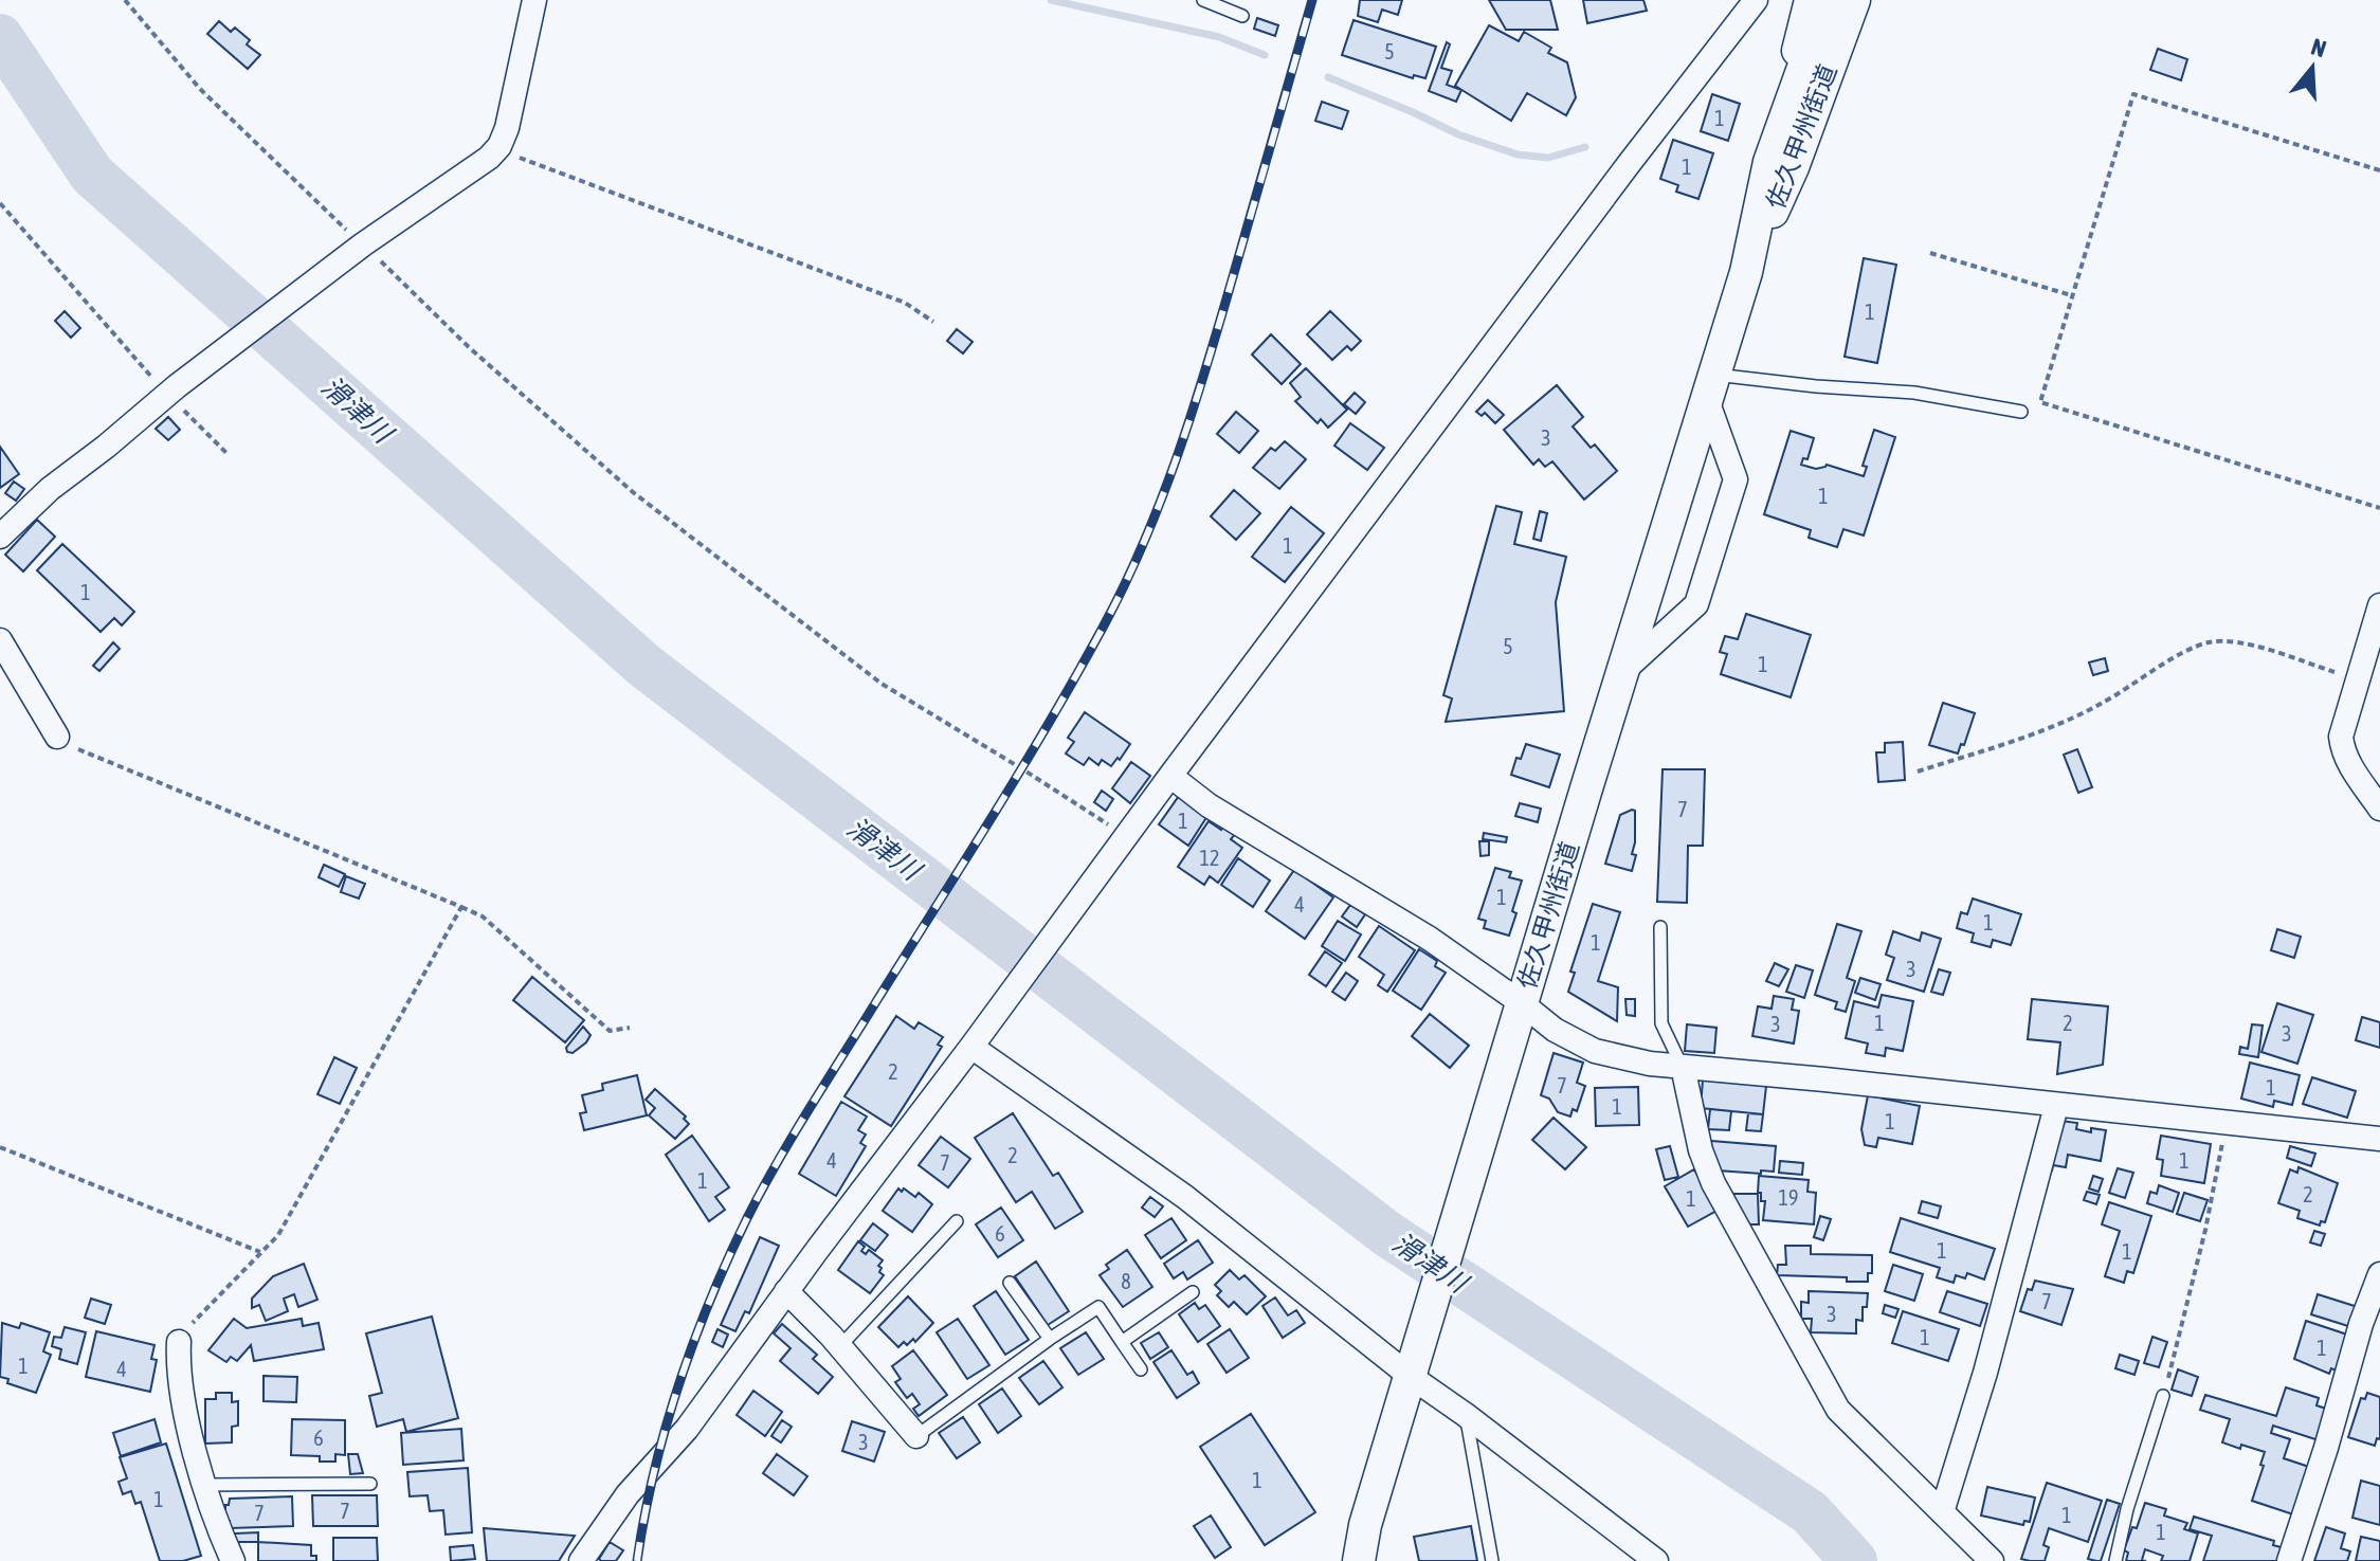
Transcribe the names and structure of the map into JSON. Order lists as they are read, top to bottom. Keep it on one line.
{"streets":{"main road":["佐久甲州街道"]},"water":["滑津川"],"house_numbers":["5","1","1","1","3","1","1","1","5","1","7","1","12","1","4","1","1","3","1","2","3","3","2","7","1","1","1","2","4","1","7","1","2","19","1","6","1","1","8","7","3","1","1","1","4","6","3","1","1","7","7","1","1"],"north":"top"}
